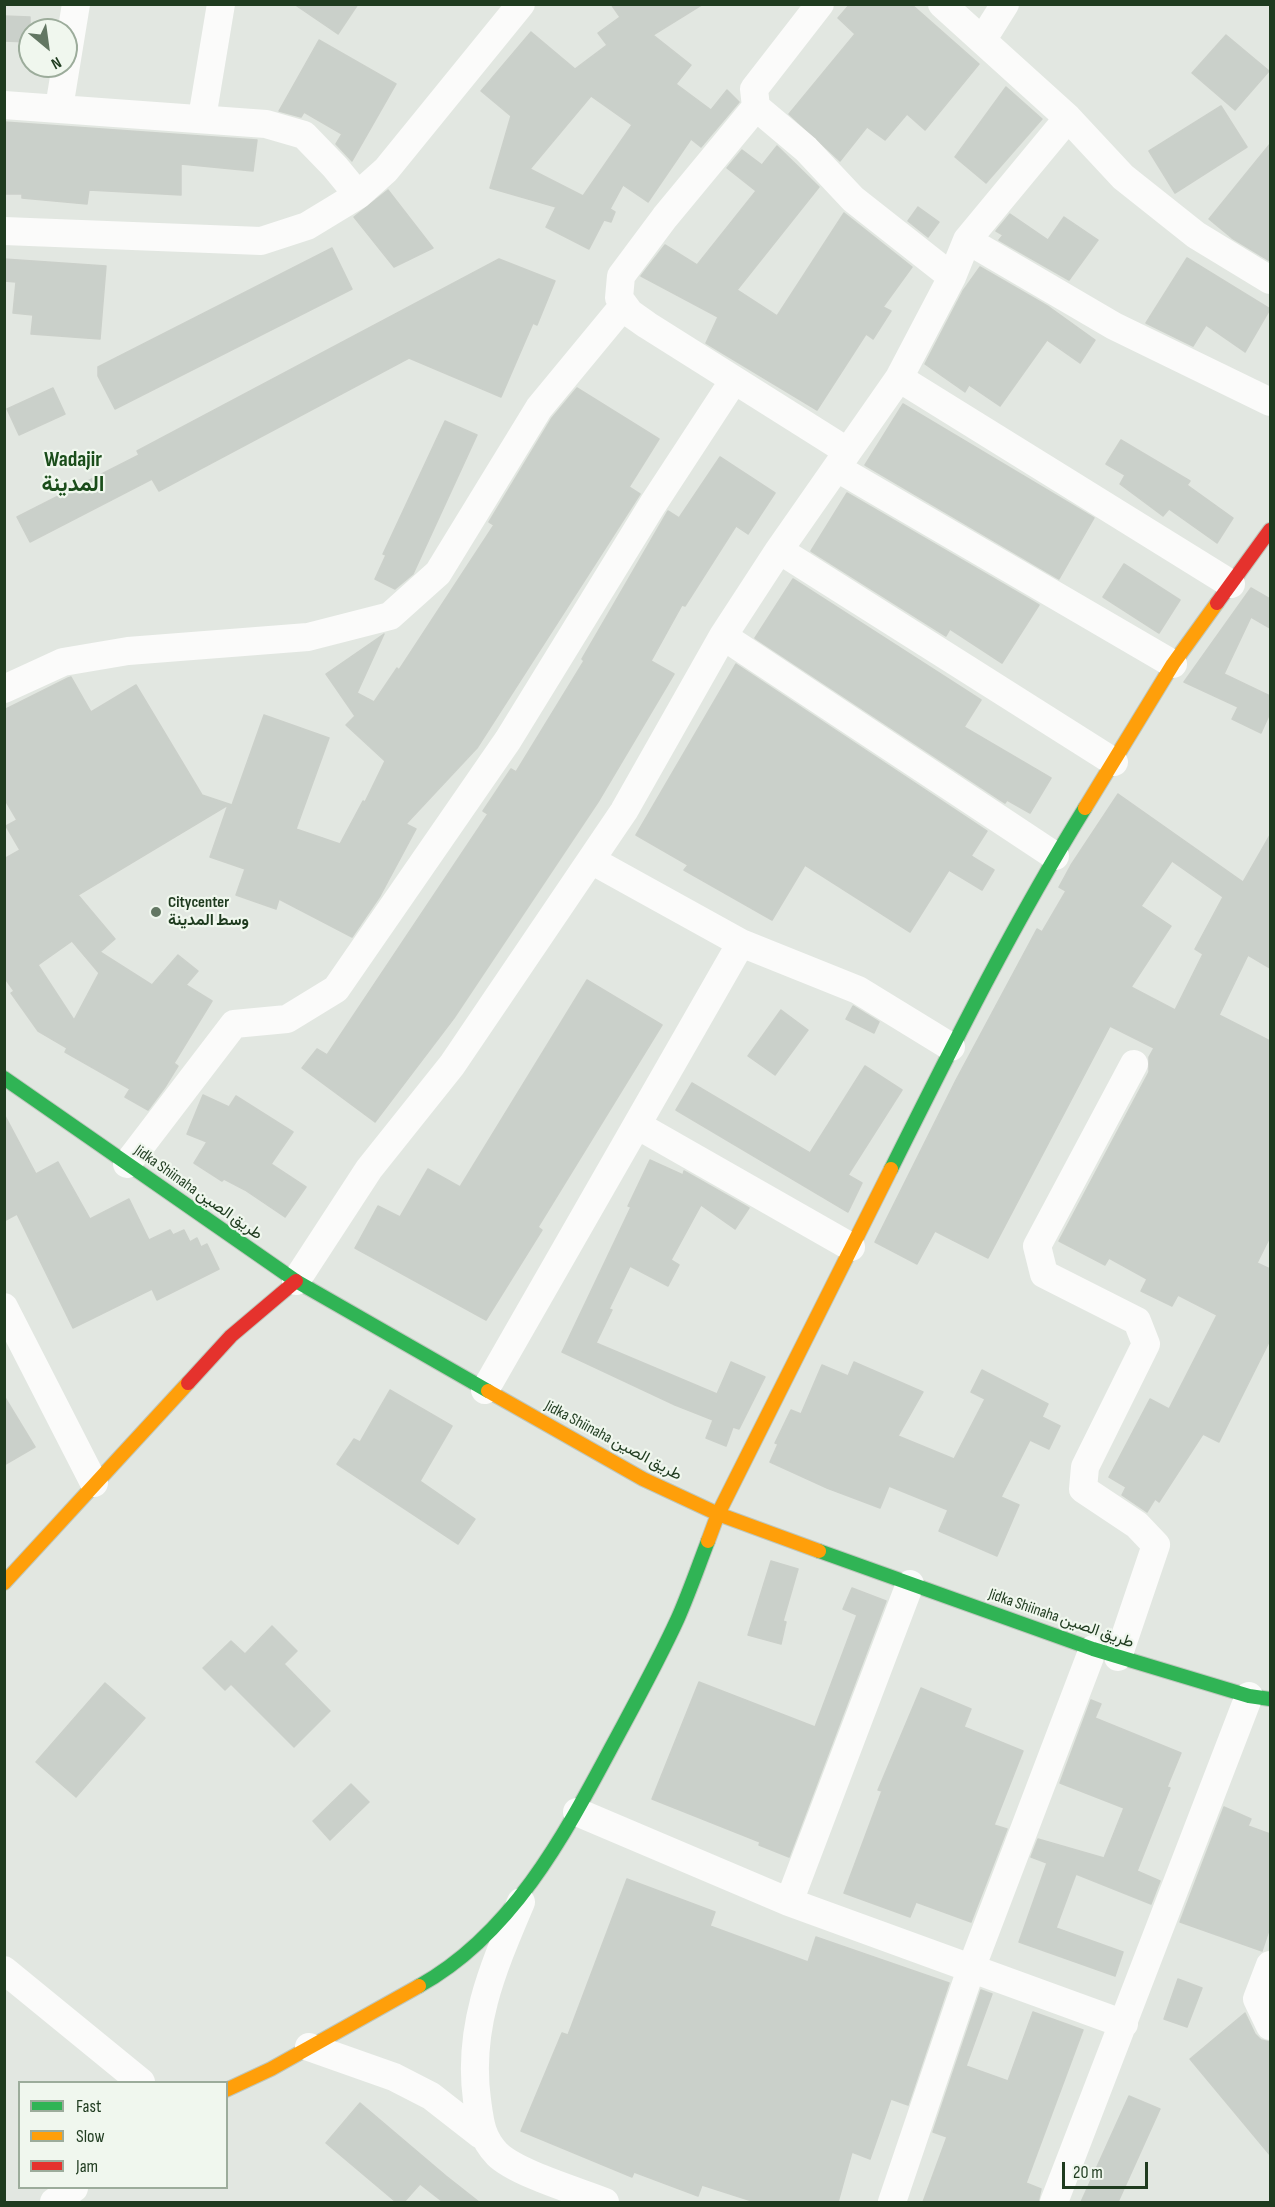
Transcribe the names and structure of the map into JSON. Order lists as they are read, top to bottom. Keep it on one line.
{"streets":{"street":["Jidka Shiinaha طريق الصين"]},"districts":["Wadajir المدينة"],"places":["Citycenter وسط المدينة"],"legend":["Fast","Slow","Jam"],"scale_bar":"20 m","north":"bottom right"}
